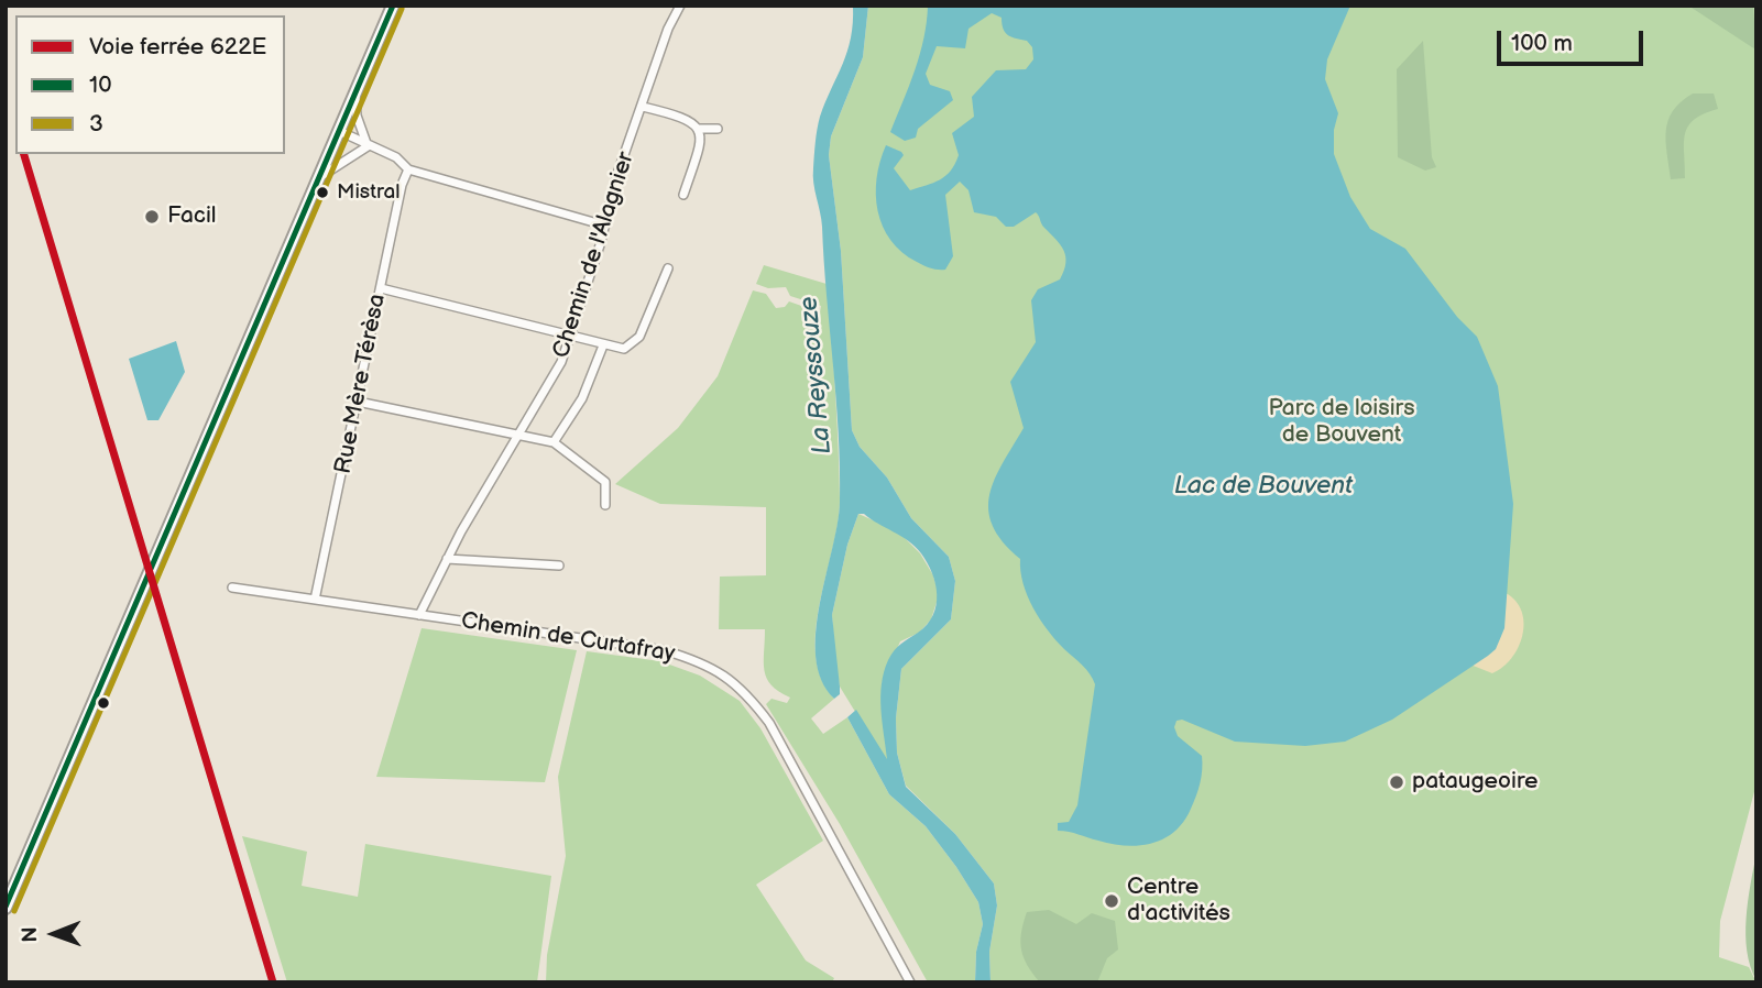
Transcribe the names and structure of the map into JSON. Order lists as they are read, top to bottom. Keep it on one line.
{"streets":{"street":["Chemin de l'Alagnier","Rue Mère Térèsa","Chemin de Curtafray"]},"crossings":[["Chemin de l'Alagnier","Chemin de Curtafray"],["Rue Mère Térèsa","Chemin de Curtafray"]],"water":["La Reyssouze","Lac de Bouvent"],"parks":["Parc de loisirs de Bouvent"],"places":["Mistral","Facil","pataugeoire","Centre d'activités"],"lines":["transit line 10","transit line 3","rail line 622E"],"legend":["Voie ferrée 622E","10","3"],"scale_bar":"100 m","north":"left"}
